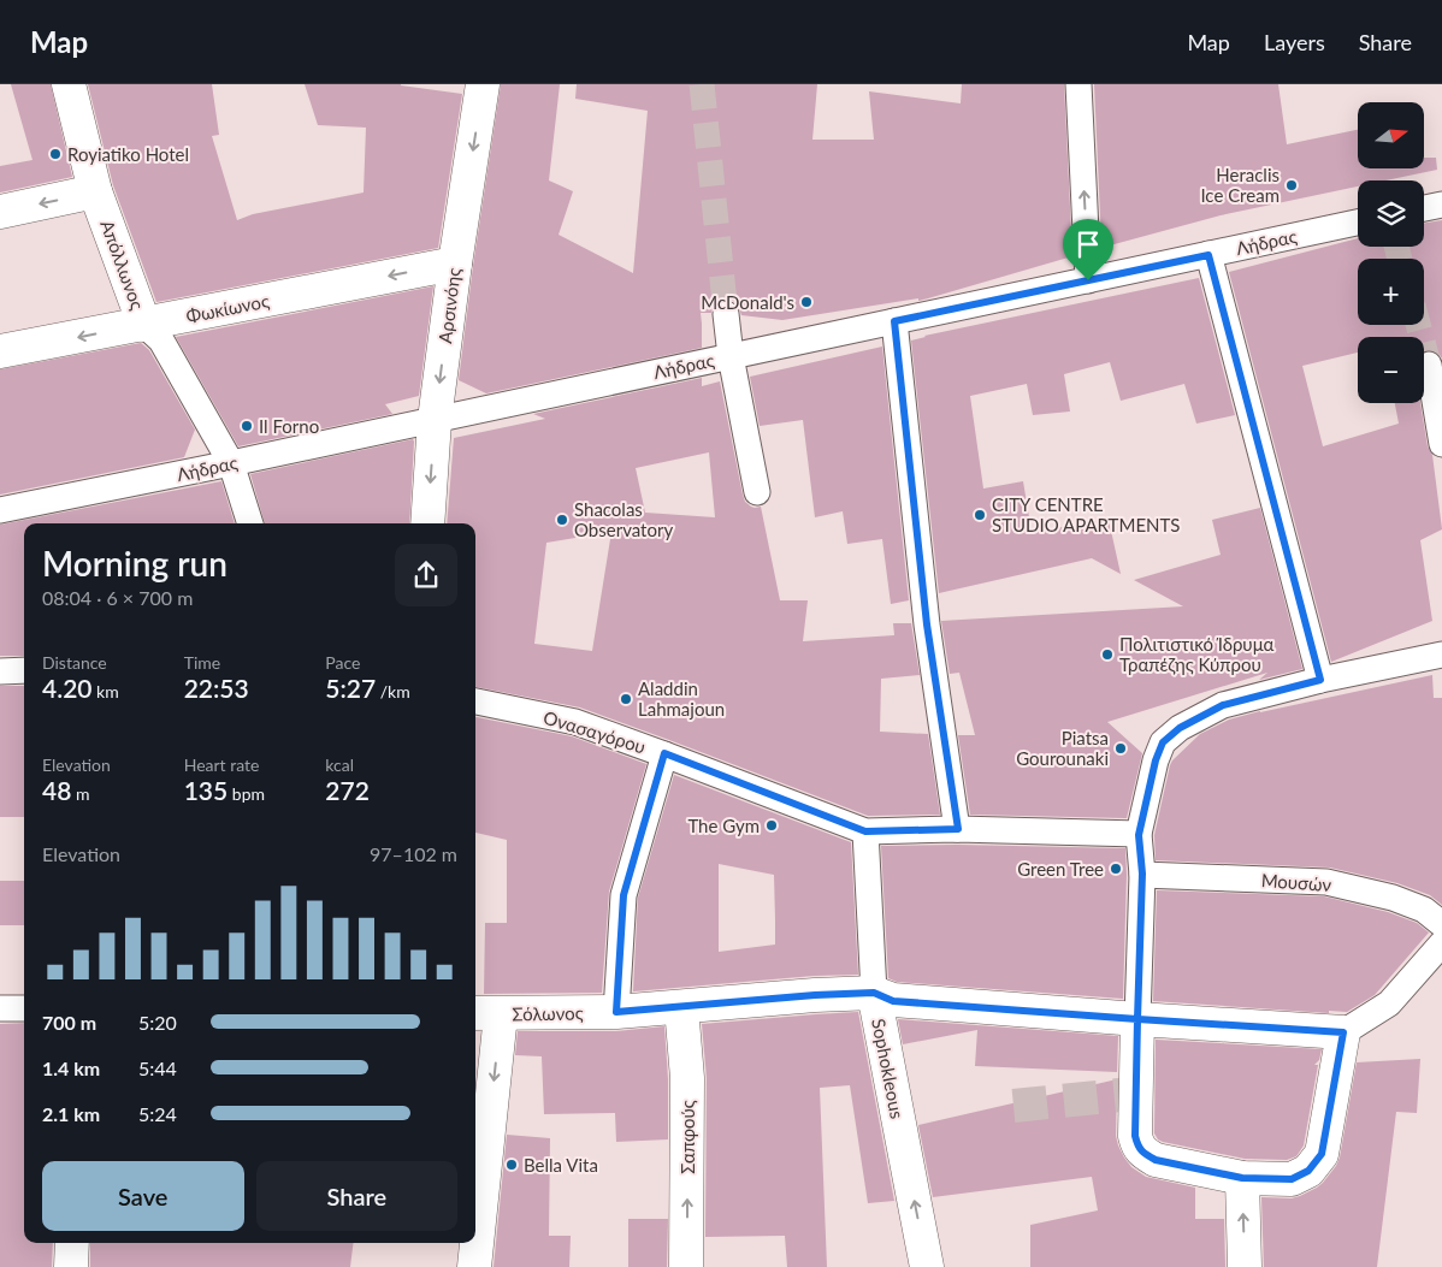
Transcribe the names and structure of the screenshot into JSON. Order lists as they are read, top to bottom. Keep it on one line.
{"streets":{"street":["Λήδρας","Απόλλωνος","Αρσινόης","Φωκίωνος","Ονασαγόρου","Μουσών","Σόλωνος","Sophokleous","Σαπφούς"]},"crossings":[["Λήδρας","Απόλλωνος"],["Λήδρας","Αρσινόης"],["Απόλλωνος","Φωκίωνος"],["Αρσινόης","Φωκίωνος"],["Ονασαγόρου","Sophokleous"],["Σόλωνος","Sophokleous"],["Σόλωνος","Σαπφούς"]],"one_way":["Αρσινόης","Φωκίωνος","Sophokleous"],"places":["Royiatiko Hotel","Heraclis Ice Cream","McDonald's","Il Forno","CITY CENTRE STUDIO APARTMENTS","Shacolas Observatory","Πολιτιστικό Ίδρυμα Τραπέζης Κύπρου","Aladdin Lahmajoun","Piatsa Gourounaki","The Gym","Green Tree","Bella Vita"],"north":"right","page":{"header":"Map","nav":["Map","Layers","Share"],"map_buttons":["+","−"],"heading":["Morning run","08:04 · 6 × 700 m"],"stats":[["Distance","4.20 km"],["Time","22:53"],["Pace","5:27 /km"],["Elevation","48 m"],["Heart rate","135 bpm"],["kcal","272"]],"chart":["Elevation","97–102 m"],"list":[{"name":"700 m","note":"5:20"},{"name":"1.4 km","note":"5:44"},{"name":"2.1 km","note":"5:24"}],"buttons":["Save","Share"]}}
